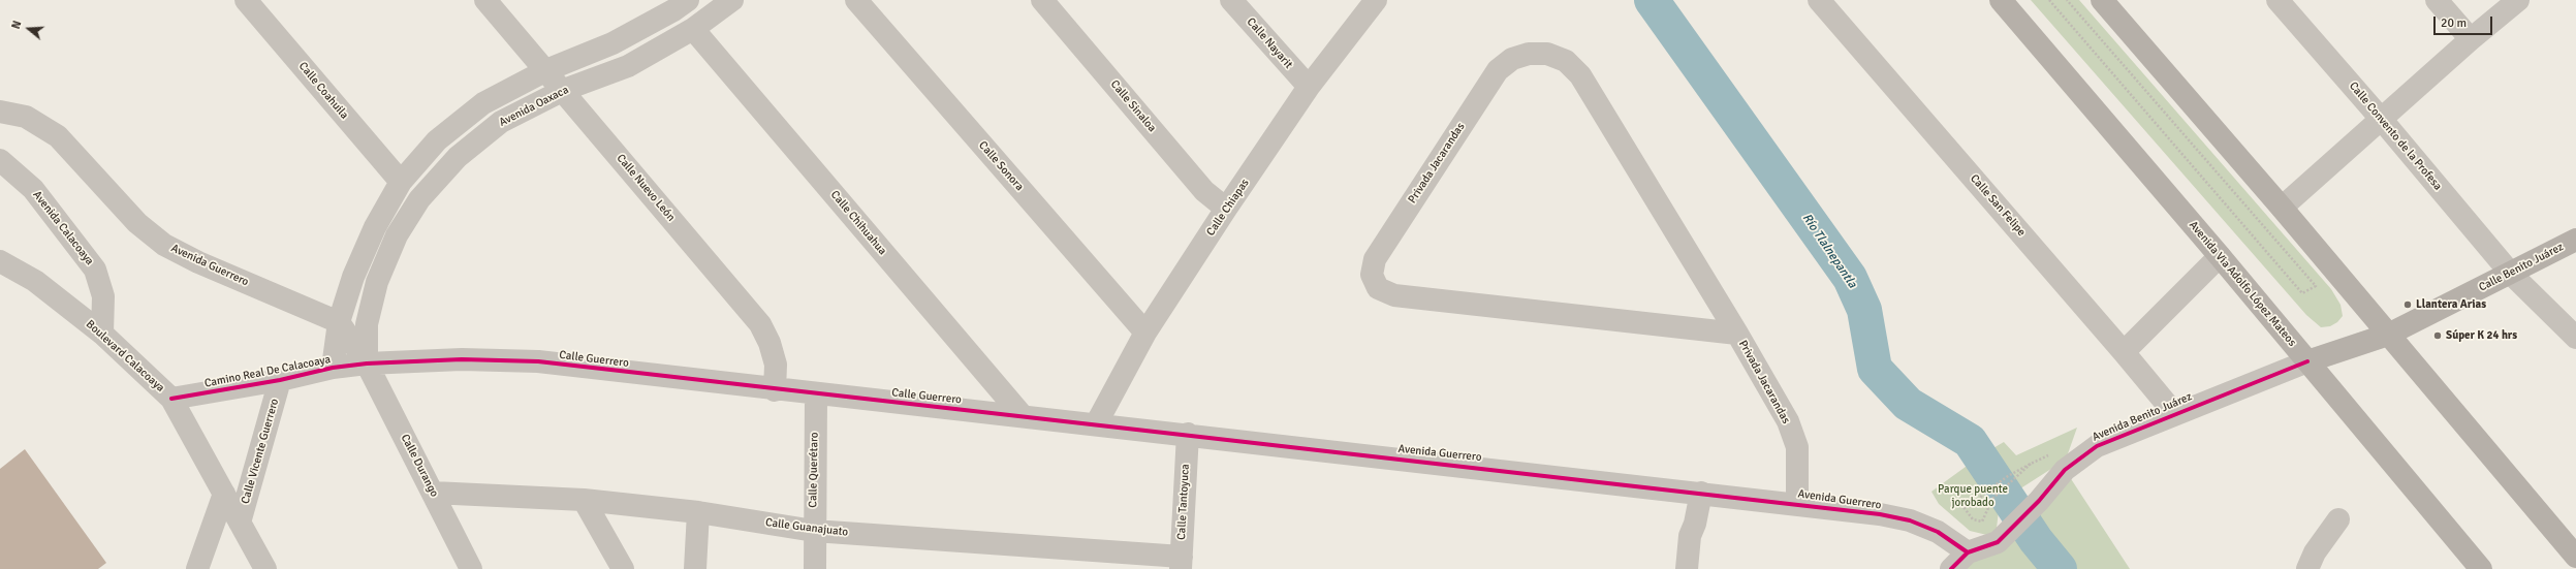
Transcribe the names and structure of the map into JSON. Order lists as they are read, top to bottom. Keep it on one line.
{"streets":{"main road":["Calle Benito Juárez","Avenida Via Adolfo López Mateos"],"street":["Calle Nayarit","Calle Coahuila","Avenida Oaxaca","Calle Sinaloa","Calle Convento de la Profesa","Privada Jacarandas","Calle Sonora","Calle Nuevo León","Calle San Felipe","Calle Chiapas","Calle Chihuahua","Avenida Calacoaya","Avenida Guerrero","Boulevard Calacoaya","Calle Guerrero","Camino Real De Calacoaya","Avenida Benito Juárez","Calle Vicente Guerrero","Calle Durango","Calle Querétaro","Calle Tantoyuca","Calle Guanajuato"]},"crossings":[["Calle Nayarit","Calle Chiapas"],["Avenida Oaxaca","Calle Nuevo León"],["Avenida Oaxaca","Calle Chihuahua"],["Avenida Oaxaca","Calle Guerrero"],["Avenida Oaxaca","Camino Real De Calacoaya"],["Avenida Oaxaca","Calle Durango"],["Calle Sinaloa","Calle Chiapas"],["Calle Convento de la Profesa","Calle Benito Juárez"],["Privada Jacarandas","Avenida Guerrero"],["Calle Sonora","Calle Chiapas"],["Calle Nuevo León","Calle Guerrero"],["Calle San Felipe","Avenida Benito Juárez"],["Calle Chiapas","Calle Guerrero"],["Calle Chihuahua","Calle Guerrero"],["Avenida Calacoaya","Boulevard Calacoaya"],["Avenida Guerrero","Calle Guerrero"],["Avenida Guerrero","Avenida Benito Juárez"],["Avenida Guerrero","Calle Tantoyuca"],["Calle Benito Juárez","Avenida Via Adolfo López Mateos"],["Calle Benito Juárez","Avenida Benito Juárez"],["Avenida Via Adolfo López Mateos","Avenida Benito Juárez"],["Boulevard Calacoaya","Camino Real De Calacoaya"],["Boulevard Calacoaya","Calle Vicente Guerrero"],["Calle Guerrero","Camino Real De Calacoaya"],["Calle Guerrero","Calle Durango"],["Calle Guerrero","Calle Querétaro"],["Calle Guerrero","Calle Tantoyuca"],["Camino Real De Calacoaya","Calle Vicente Guerrero"],["Camino Real De Calacoaya","Calle Durango"],["Calle Durango","Calle Guanajuato"],["Calle Querétaro","Calle Guanajuato"],["Calle Tantoyuca","Calle Guanajuato"]],"water":["Río Tlalnepantla"],"parks":["Parque puente jorobado"],"places":["Llantera Arias","Súper K 24 hrs"],"scale_bar":"20 m","north":"left"}
